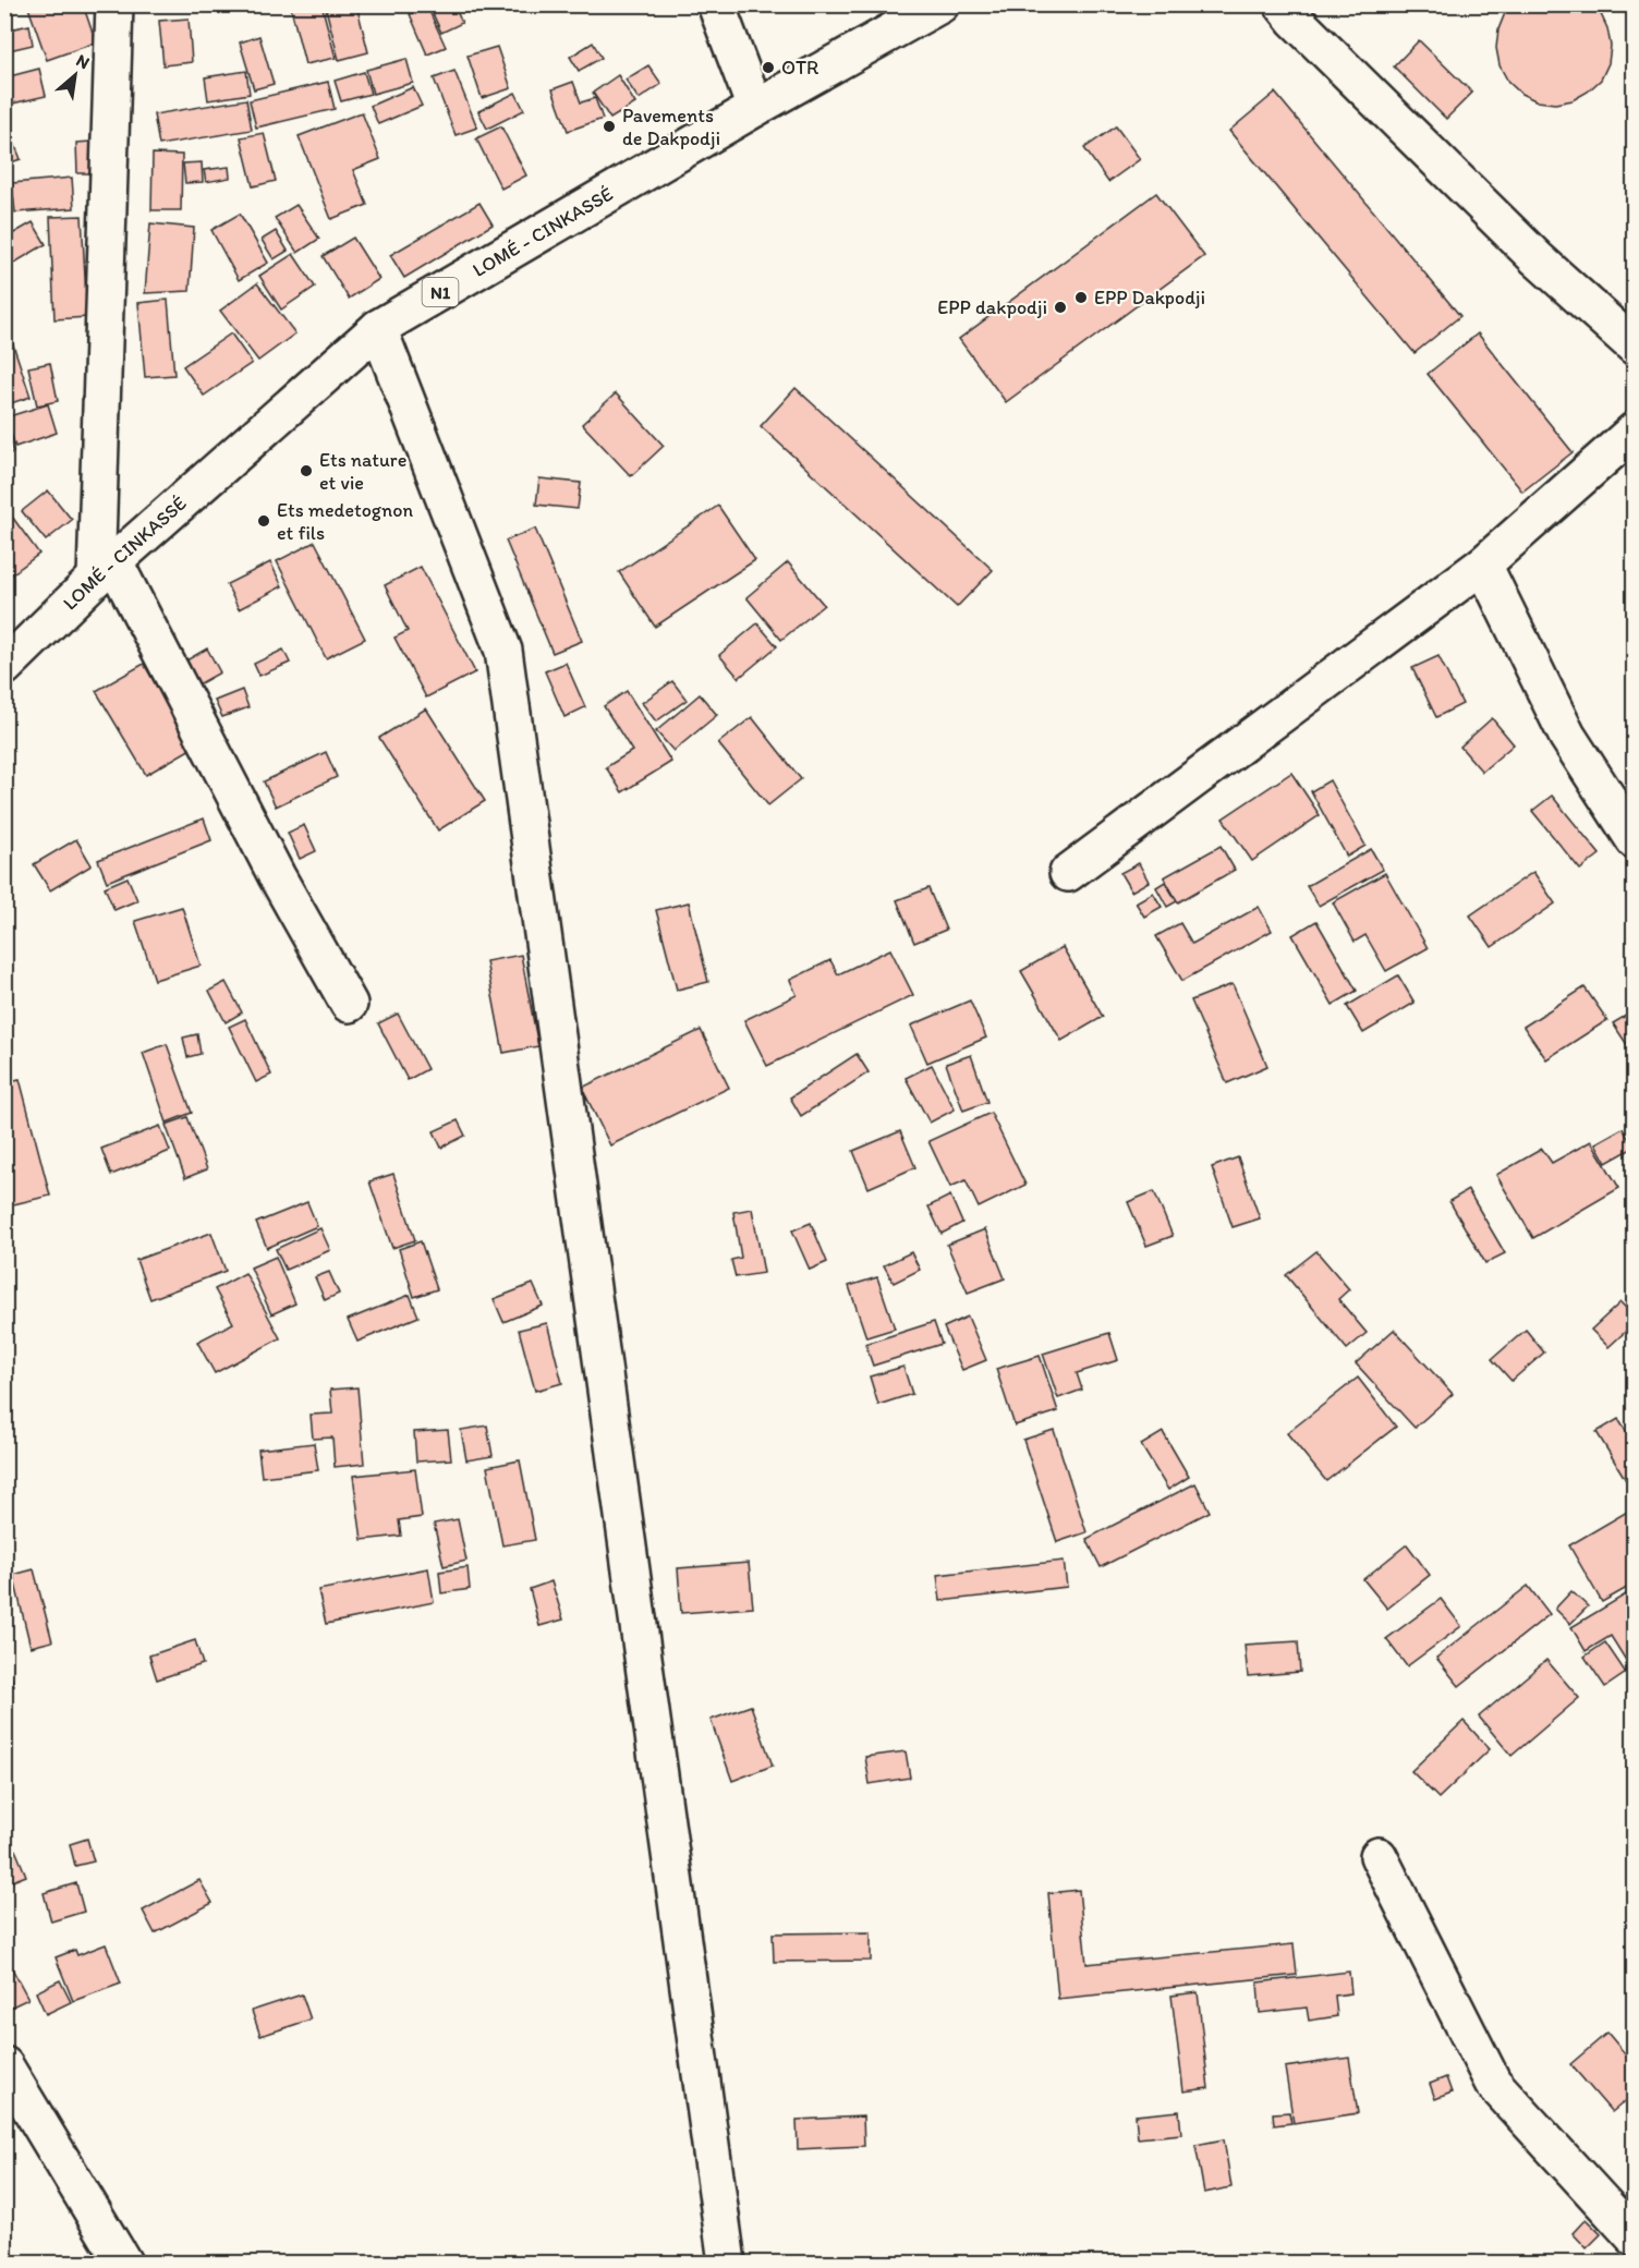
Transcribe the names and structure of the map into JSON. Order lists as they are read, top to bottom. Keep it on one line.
{"streets":{"main road":["LOMÉ - CINKASSÉ","N1"]},"places":["OTR","Pavements de Dakpodji","EPP Dakpodji","EPP dakpodji","Ets nature et vie","Ets medetognon et fils"],"north":"top right"}
